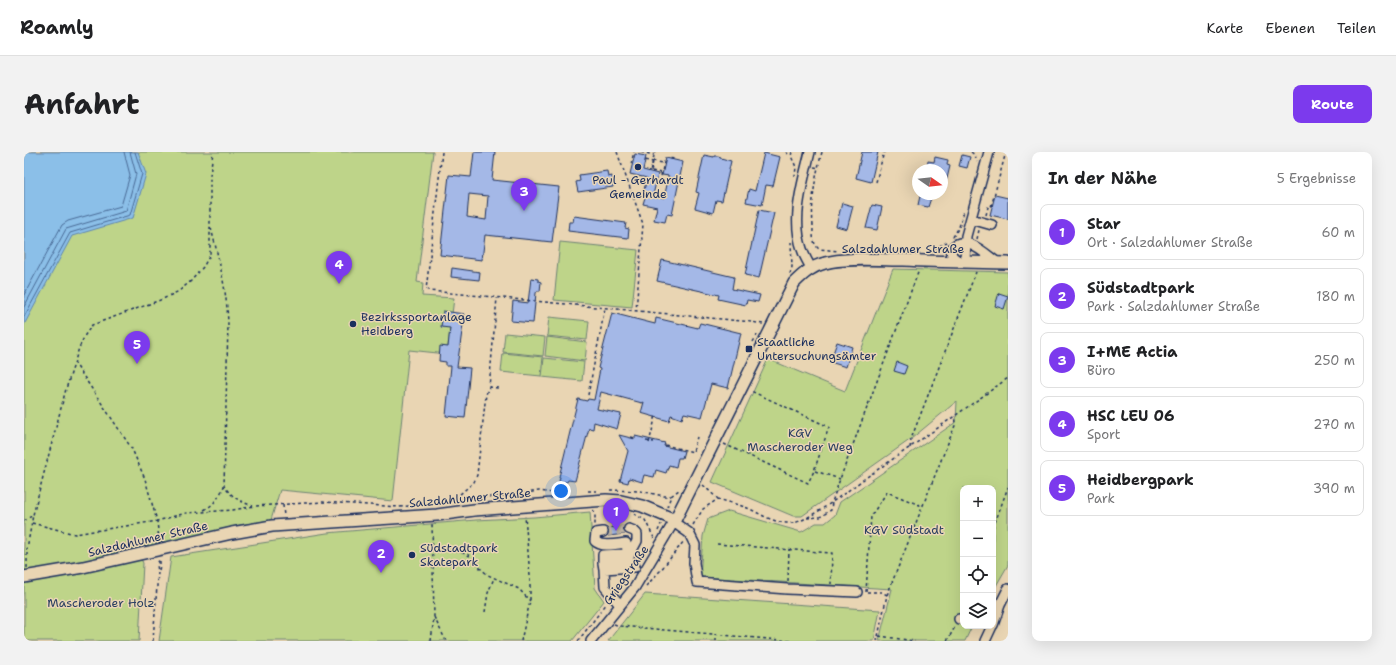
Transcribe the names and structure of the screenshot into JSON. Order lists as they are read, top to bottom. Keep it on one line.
{"streets":{"main road":["Salzdahlumer Straße"],"street":["Griegstraße"]},"crossings":[["Salzdahlumer Straße","Griegstraße"]],"parks":["KGV Mascheroder Weg","KGV Südstadt","Mascheroder Holz"],"places":{"other":["Paul - Gerhardt Gemeinde","Bezirkssportanlage Heidberg","Südstadtpark Skatepark"],"transit":["Staatliche Untersuchungsämter"]},"north":"right","page":{"header":"Roamly","nav":["Karte","Ebenen","Teilen"],"title":"Anfahrt","buttons":"Route","heading":["In der Nähe","5 Ergebnisse"],"pins":["3","4","5","1","2"],"list":[{"mark":"1","name":"Star","note":"Ort · Salzdahlumer Straße","value":"60 m"},{"mark":"2","name":"Südstadtpark","note":"Park · Salzdahlumer Straße","value":"180 m"},{"mark":"3","name":"I+ME Actia","note":"Büro","value":"250 m"},{"mark":"4","name":"HSC LEU 06","note":"Sport","value":"270 m"},{"mark":"5","name":"Heidbergpark","note":"Park","value":"390 m"}],"map_buttons":["+","−"]}}
